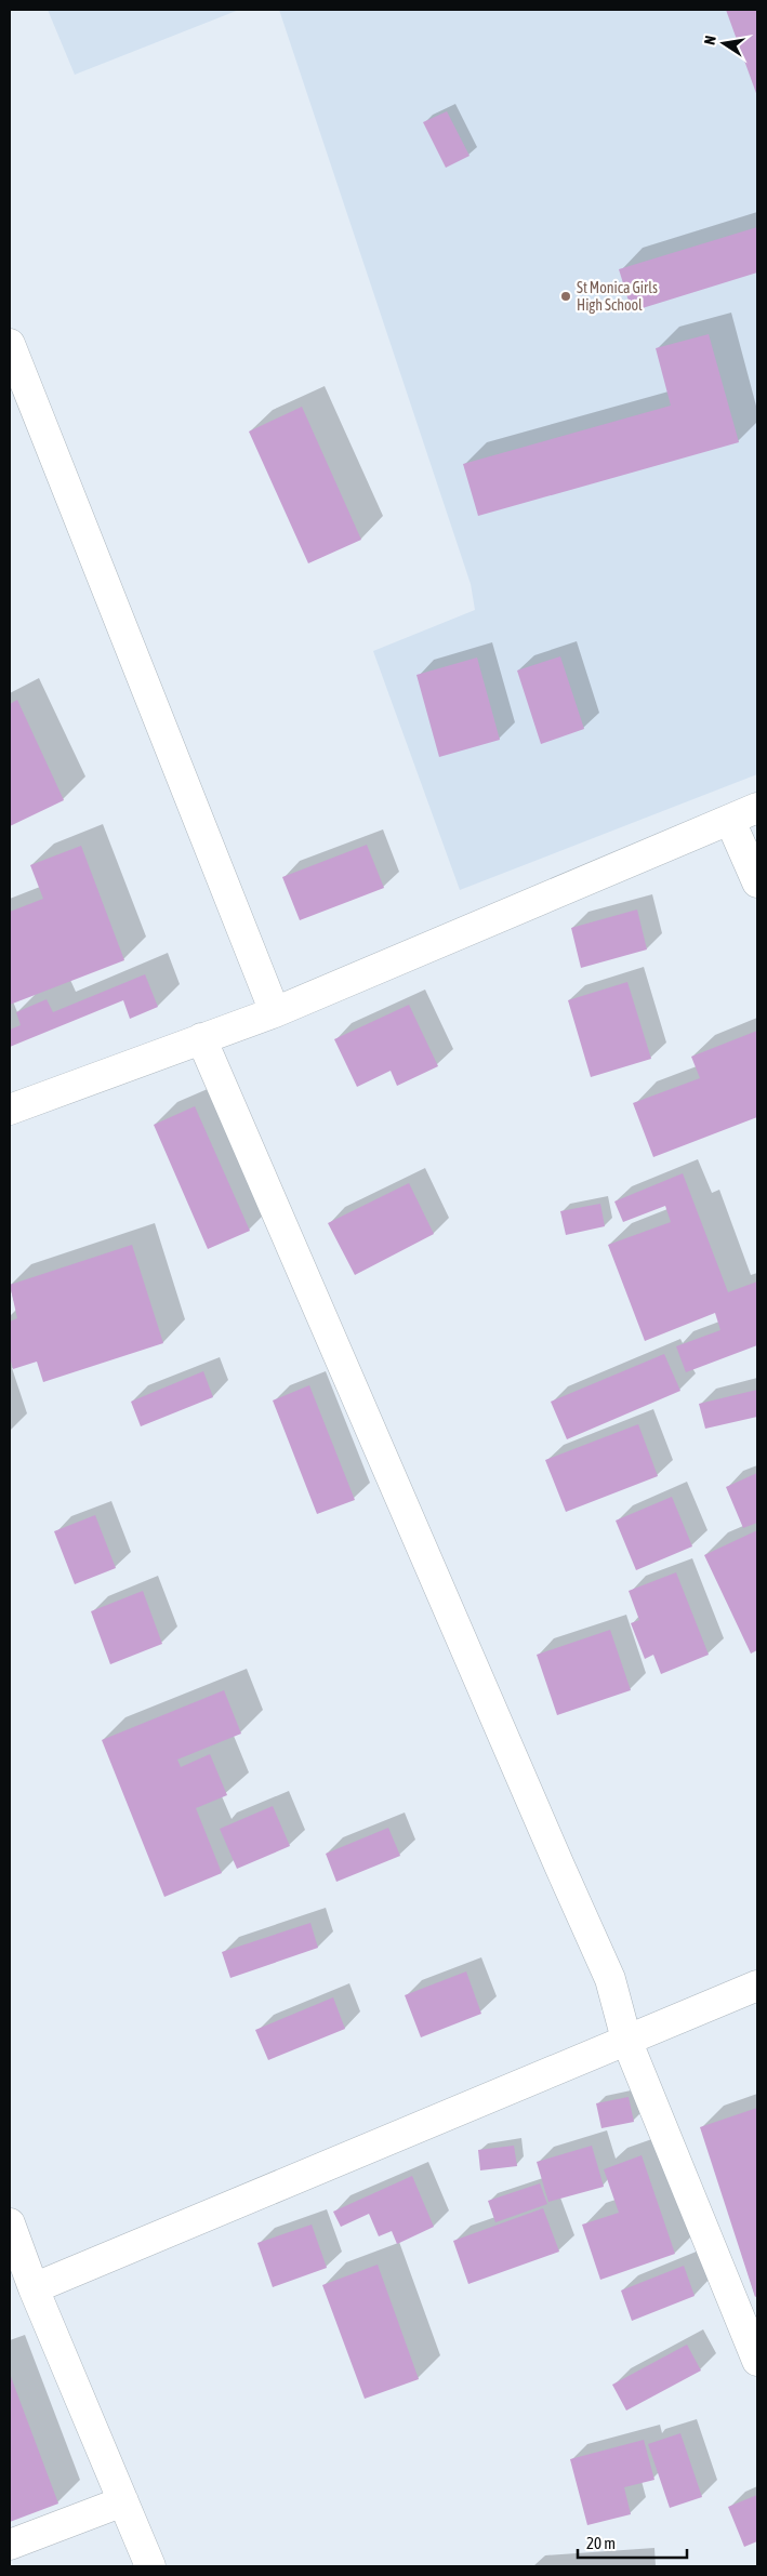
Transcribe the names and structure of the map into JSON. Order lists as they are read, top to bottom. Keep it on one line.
{"places":["St Monica Girls High School"],"scale_bar":"20 m","north":"left"}
